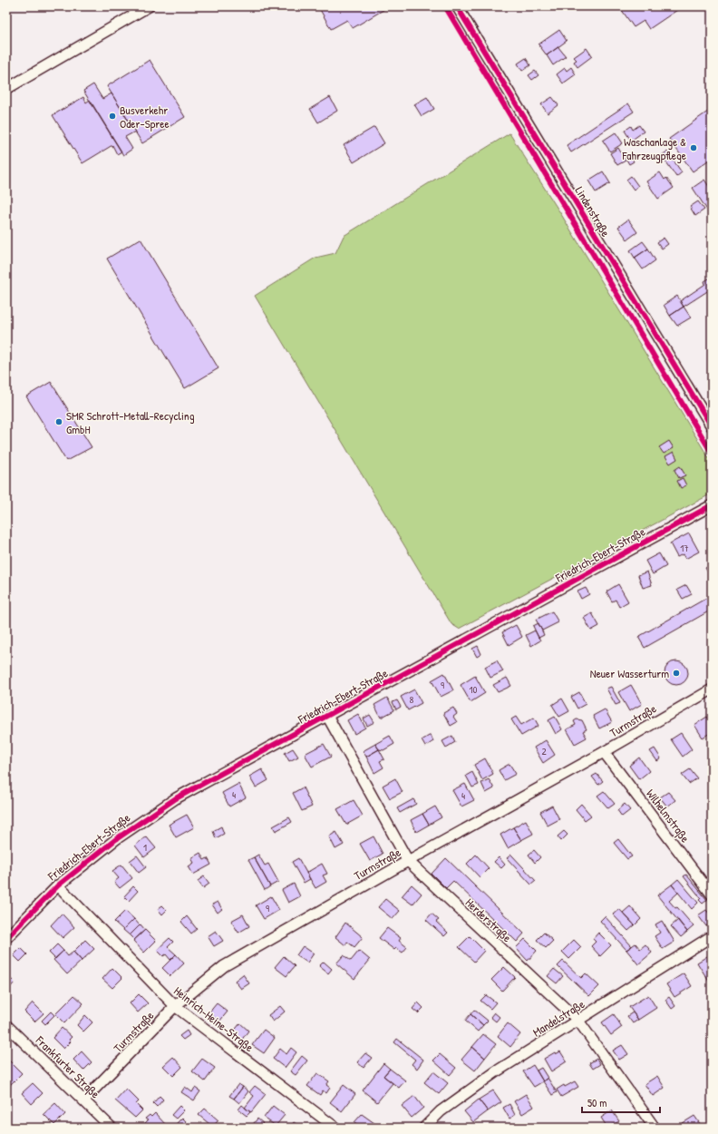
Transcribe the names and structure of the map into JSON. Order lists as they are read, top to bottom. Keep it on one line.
{"streets":{"street":["Lindenstraße","Friedrich-Ebert-Straße","Turmstraße","Wilhelmstraße","Herderstraße","Mandelstraße","Heinrich-Heine-Straße","Frankfurter Straße"]},"crossings":[["Friedrich-Ebert-Straße","Herderstraße"],["Friedrich-Ebert-Straße","Heinrich-Heine-Straße"],["Turmstraße","Wilhelmstraße"],["Turmstraße","Herderstraße"],["Turmstraße","Heinrich-Heine-Straße"],["Turmstraße","Frankfurter Straße"],["Herderstraße","Mandelstraße"]],"places":["Busverkehr Oder-Spree","Waschanlage & Fahrzeugpflege","SMR Schrott-Metall-Recycling GmbH","Neuer Wasserturm"],"house_numbers":["17","9","10","8","2","4","4","1","9"],"scale_bar":"50 m"}
